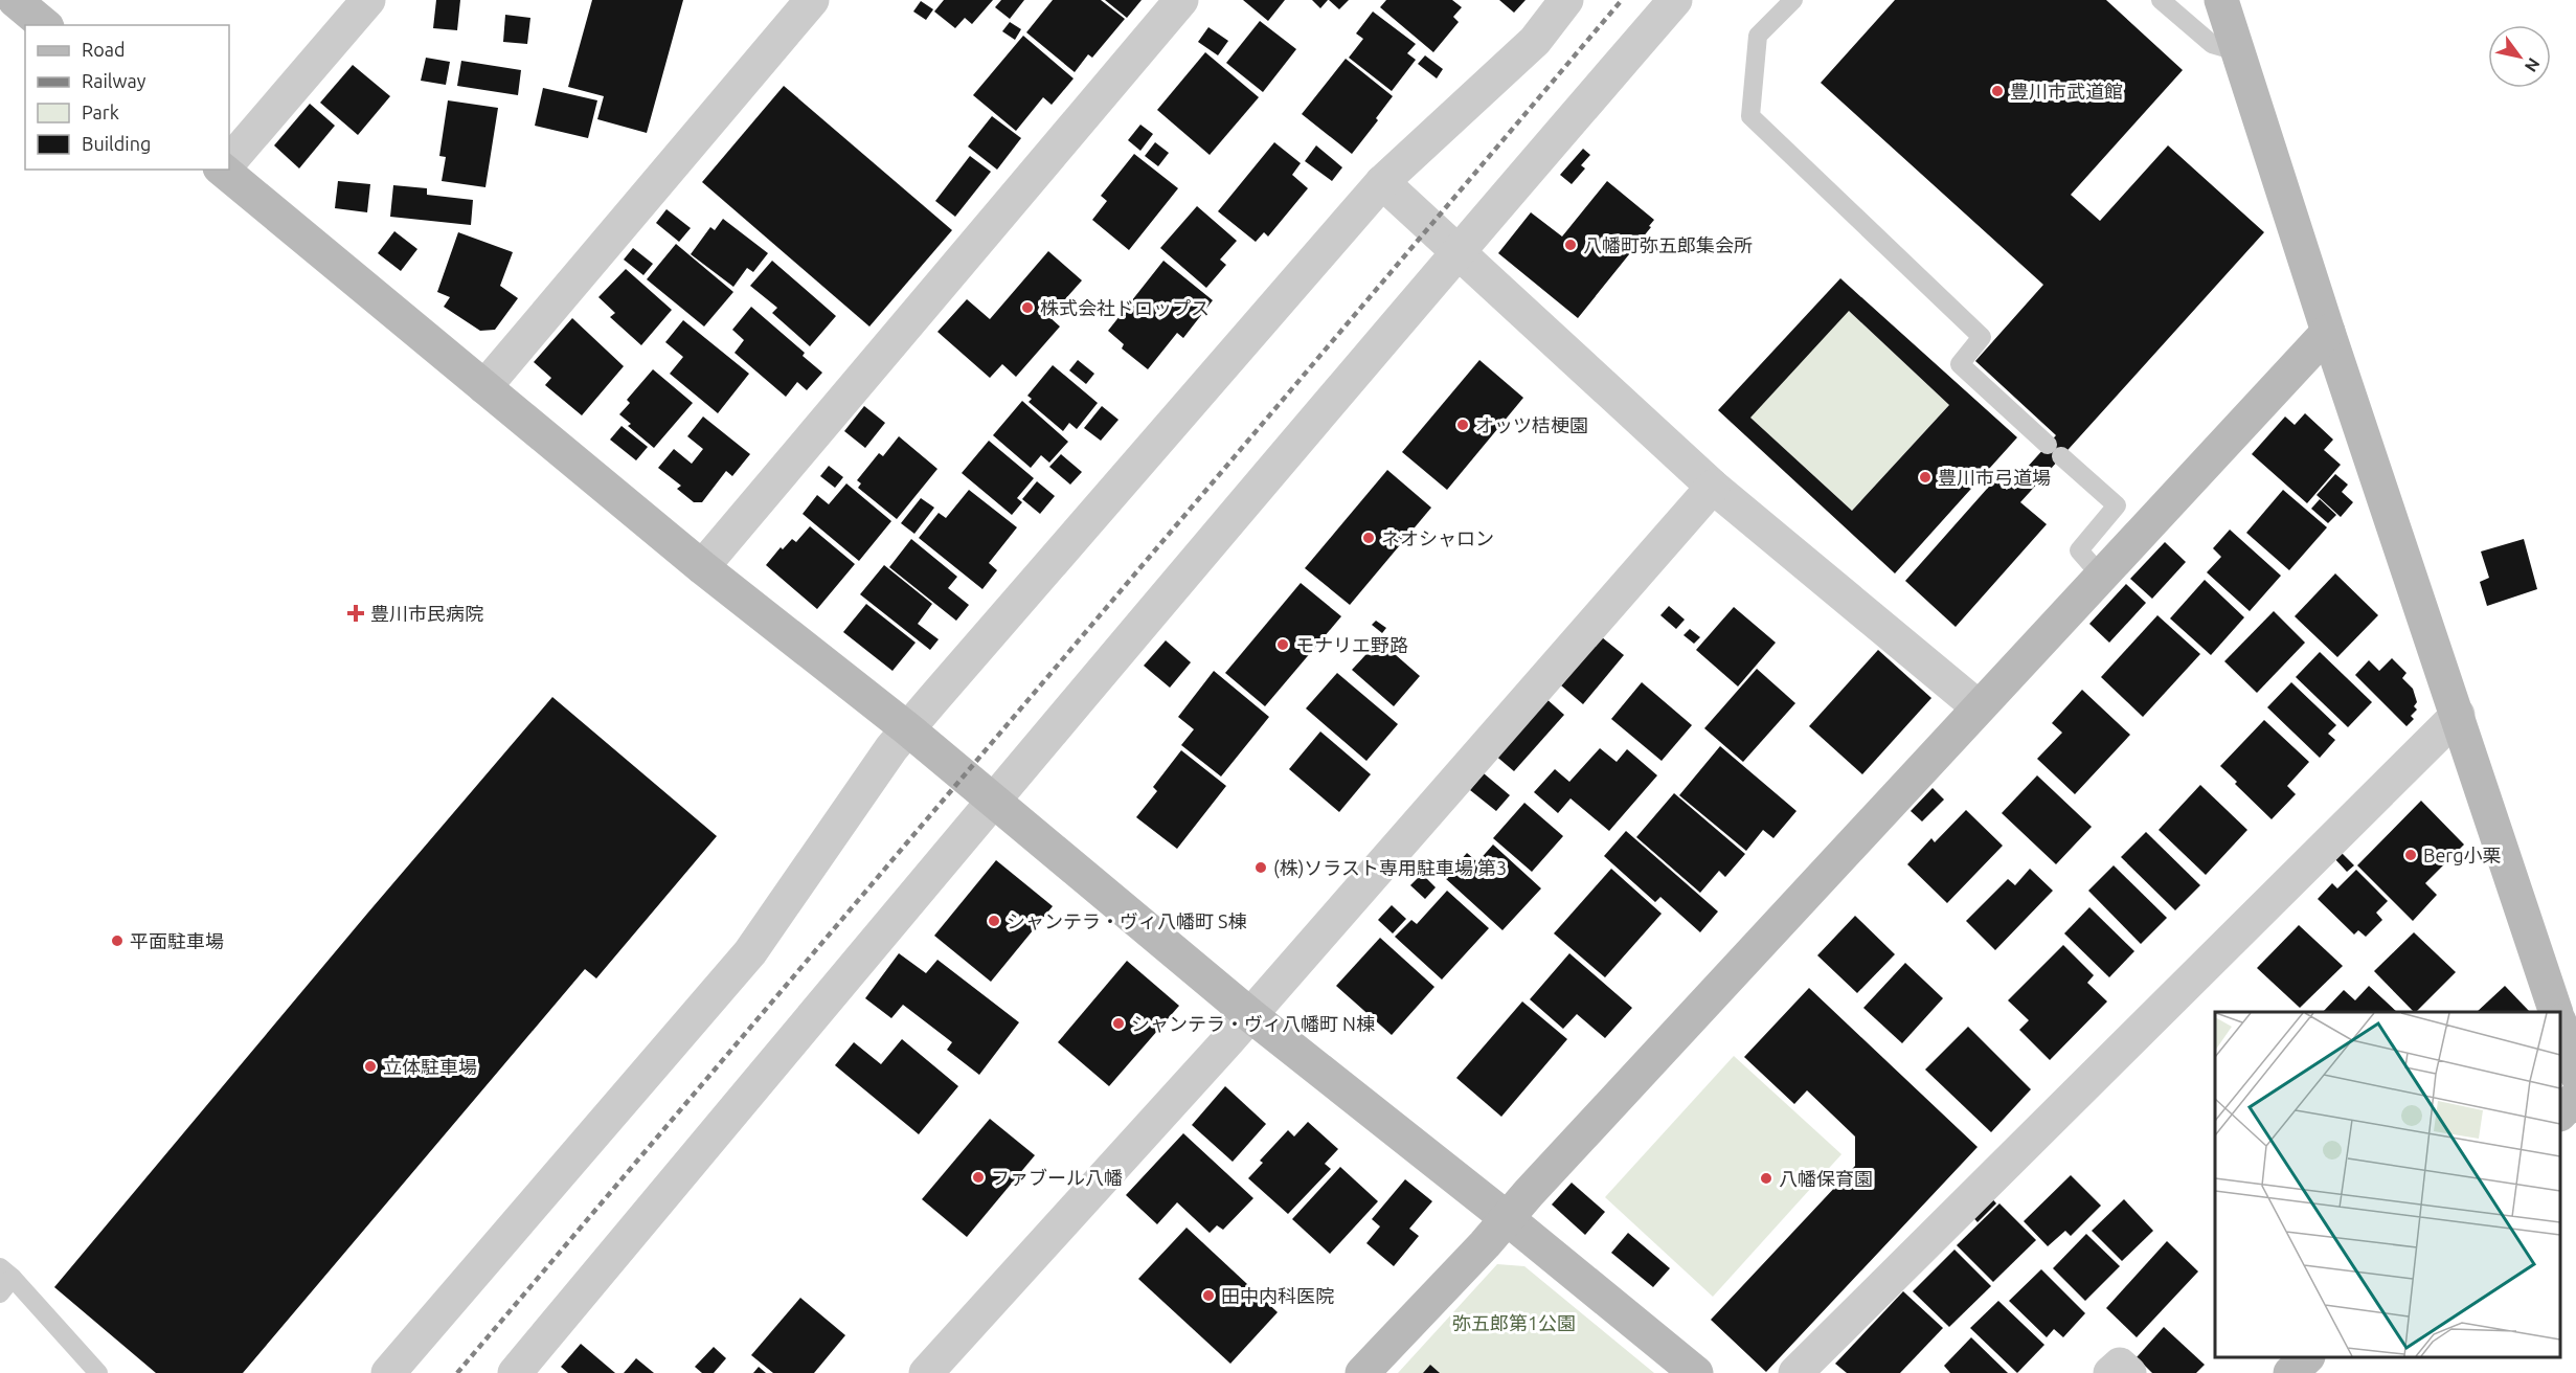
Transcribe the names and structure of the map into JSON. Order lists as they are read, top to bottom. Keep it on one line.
{"parks":["弥五郎第1公園"],"places":{"other":["豊川市武道館","八幡町弥五郎集会所","株式会社ドロップス","オッツ桔梗園","豊川市弓道場","ネオシャロン","モナリエ野路","Berg小栗","(株)ソラスト専用駐車場 第3","シャンテラ・ヴィ八幡町 S棟","平面駐車場","シャンテラ・ヴィ八幡町 N棟","立体駐車場","ファブール八幡","八幡保育園","田中内科医院"],"health":["豊川市民病院"]},"legend":["Road","Railway","Park","Building"],"north":"bottom right"}
